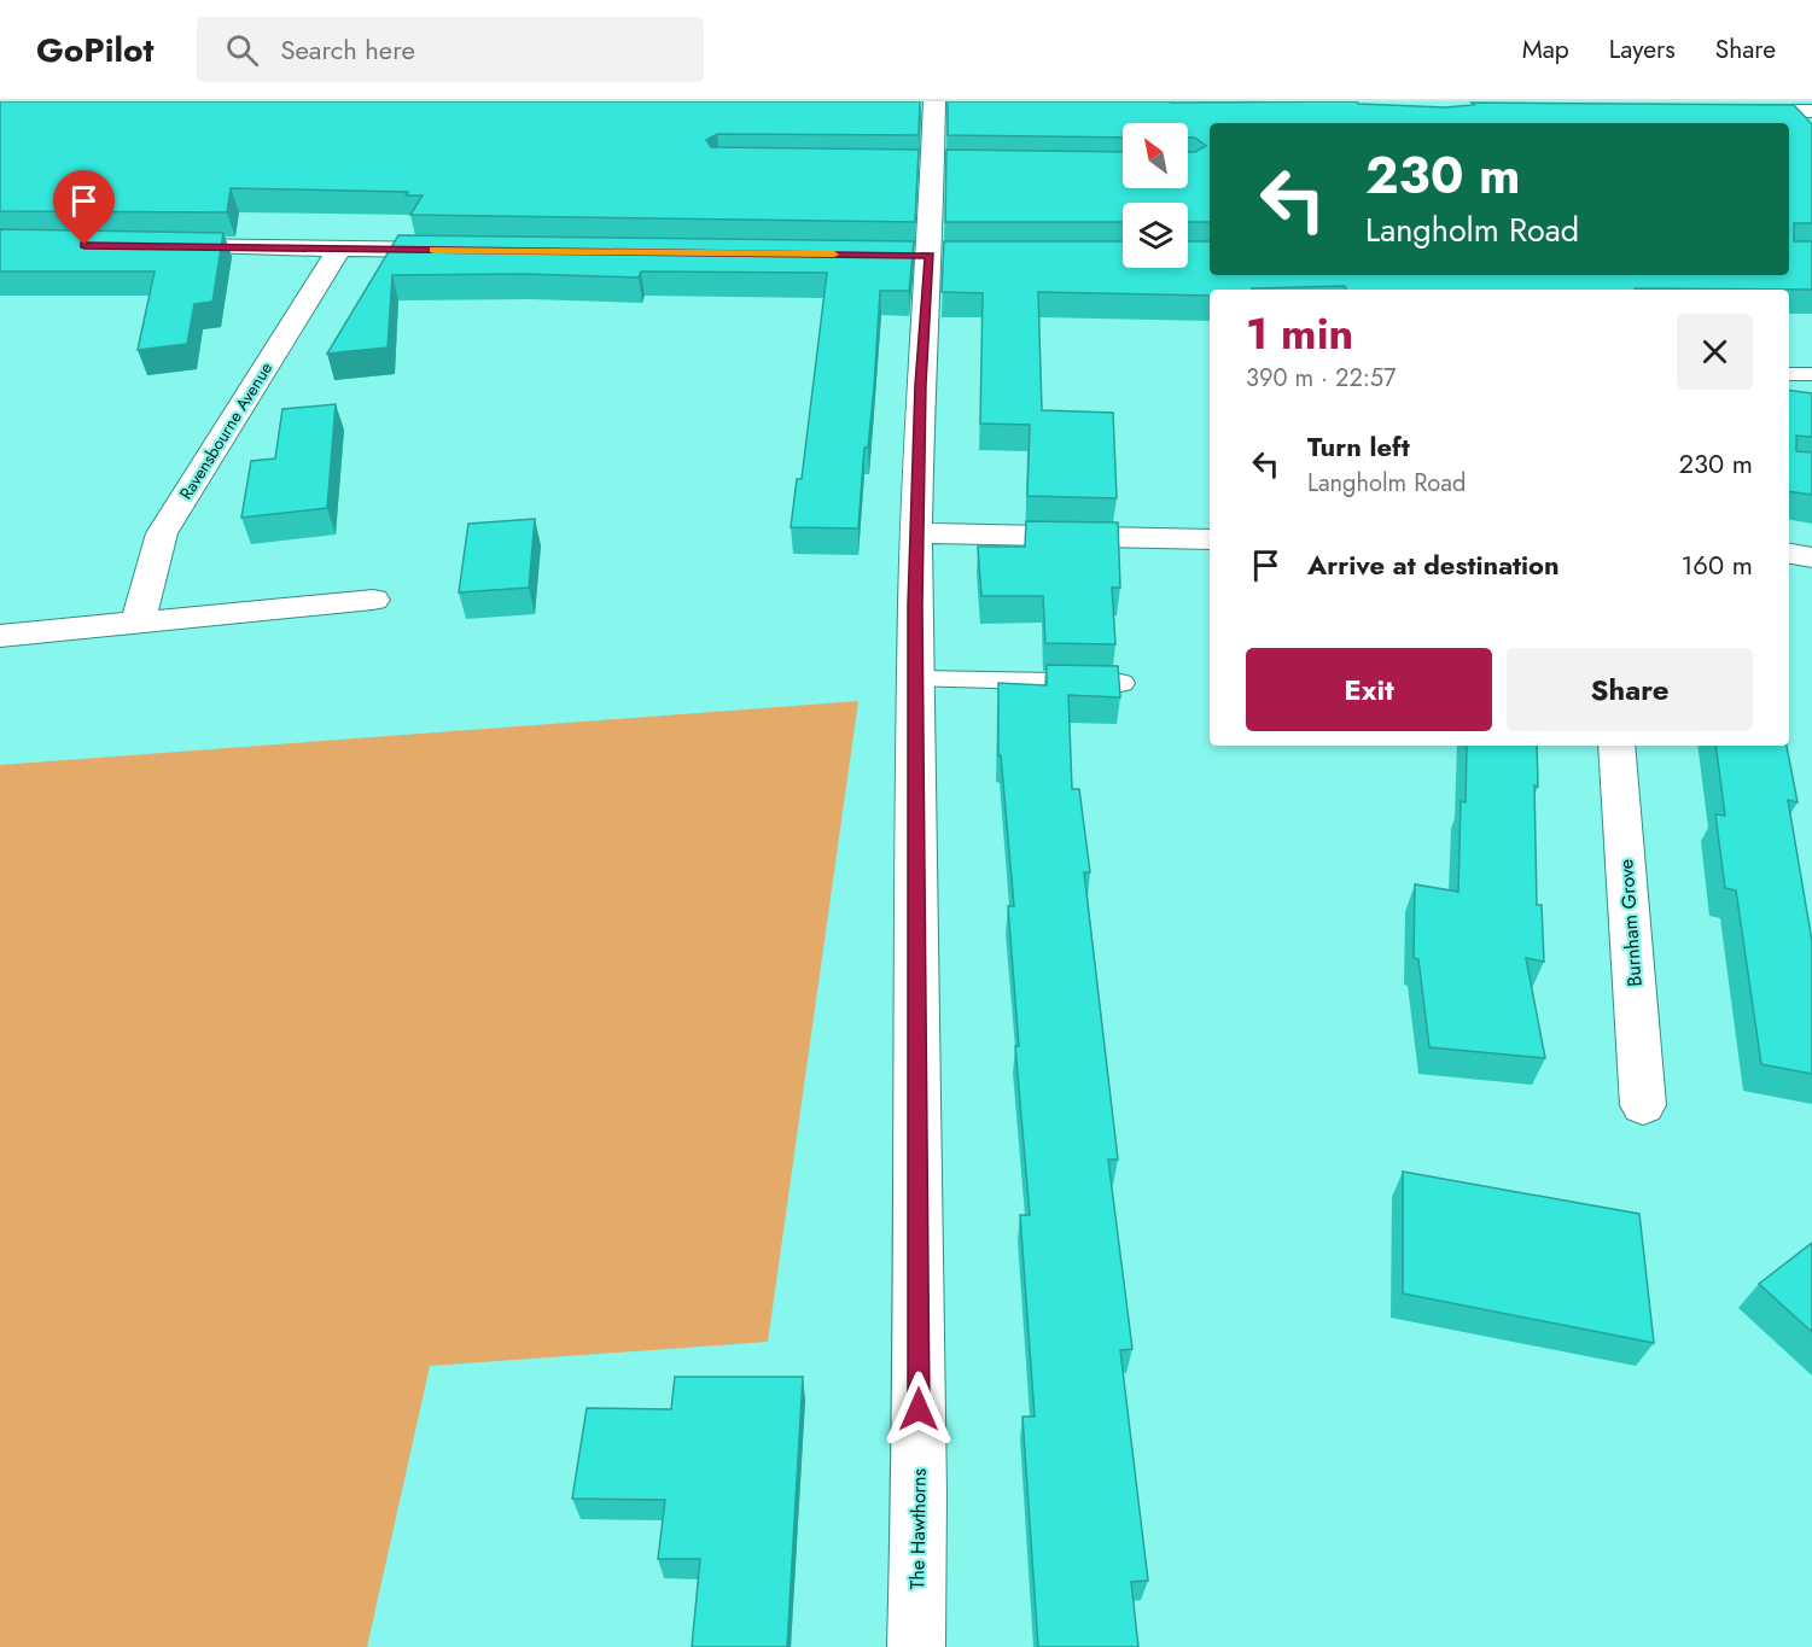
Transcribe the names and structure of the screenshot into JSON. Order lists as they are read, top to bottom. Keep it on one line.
{"streets":{"street":["Ravensbourne Avenue","Burnham Grove","The Hawthorns"]},"north":"top left","page":{"header":"GoPilot","search":"Search here","nav":["Map","Layers","Share"],"turn":["230 m","Langholm Road"],"heading":["1 min","390 m · 22:57"],"list":[{"name":"Turn left","note":"Langholm Road","value":"230 m"},{"name":"Arrive at destination","value":"160 m"}],"buttons":["Exit","Share"]}}
